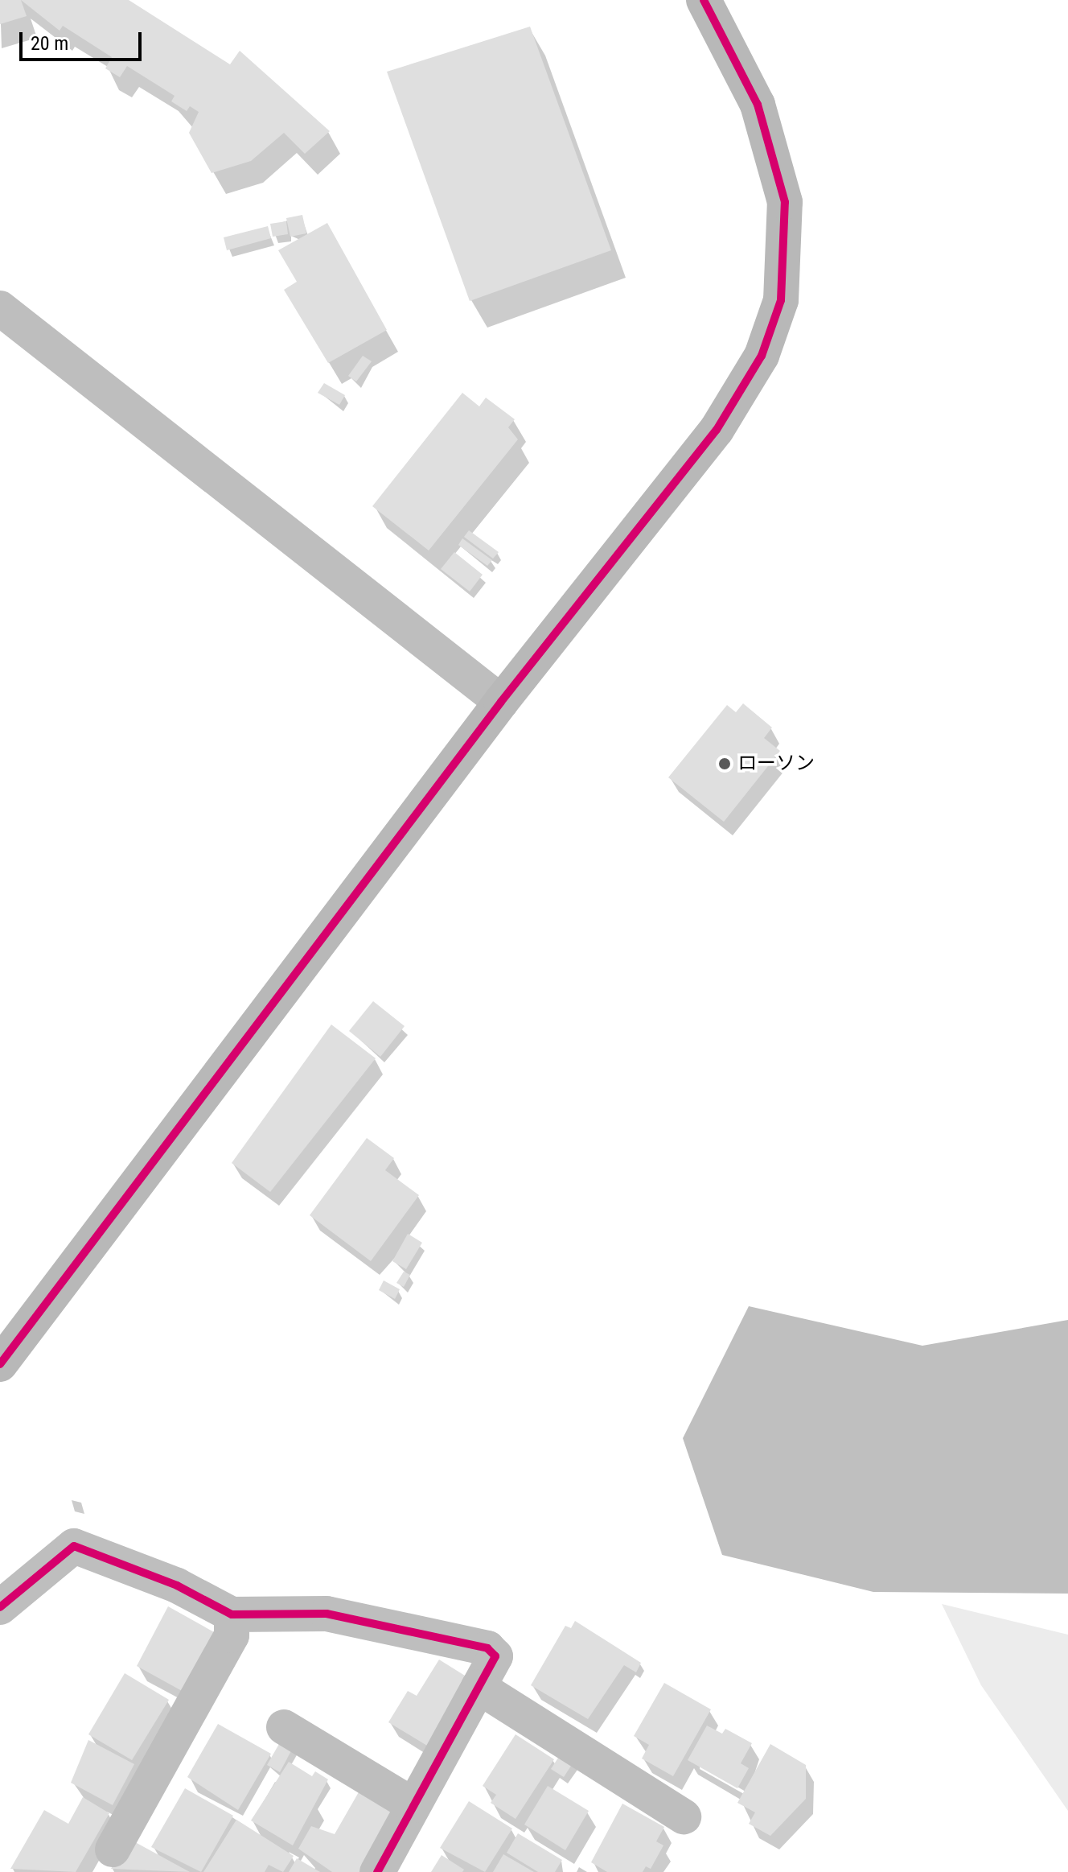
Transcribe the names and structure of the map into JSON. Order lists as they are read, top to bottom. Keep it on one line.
{"places":["ローソン"],"scale_bar":"20 m"}
